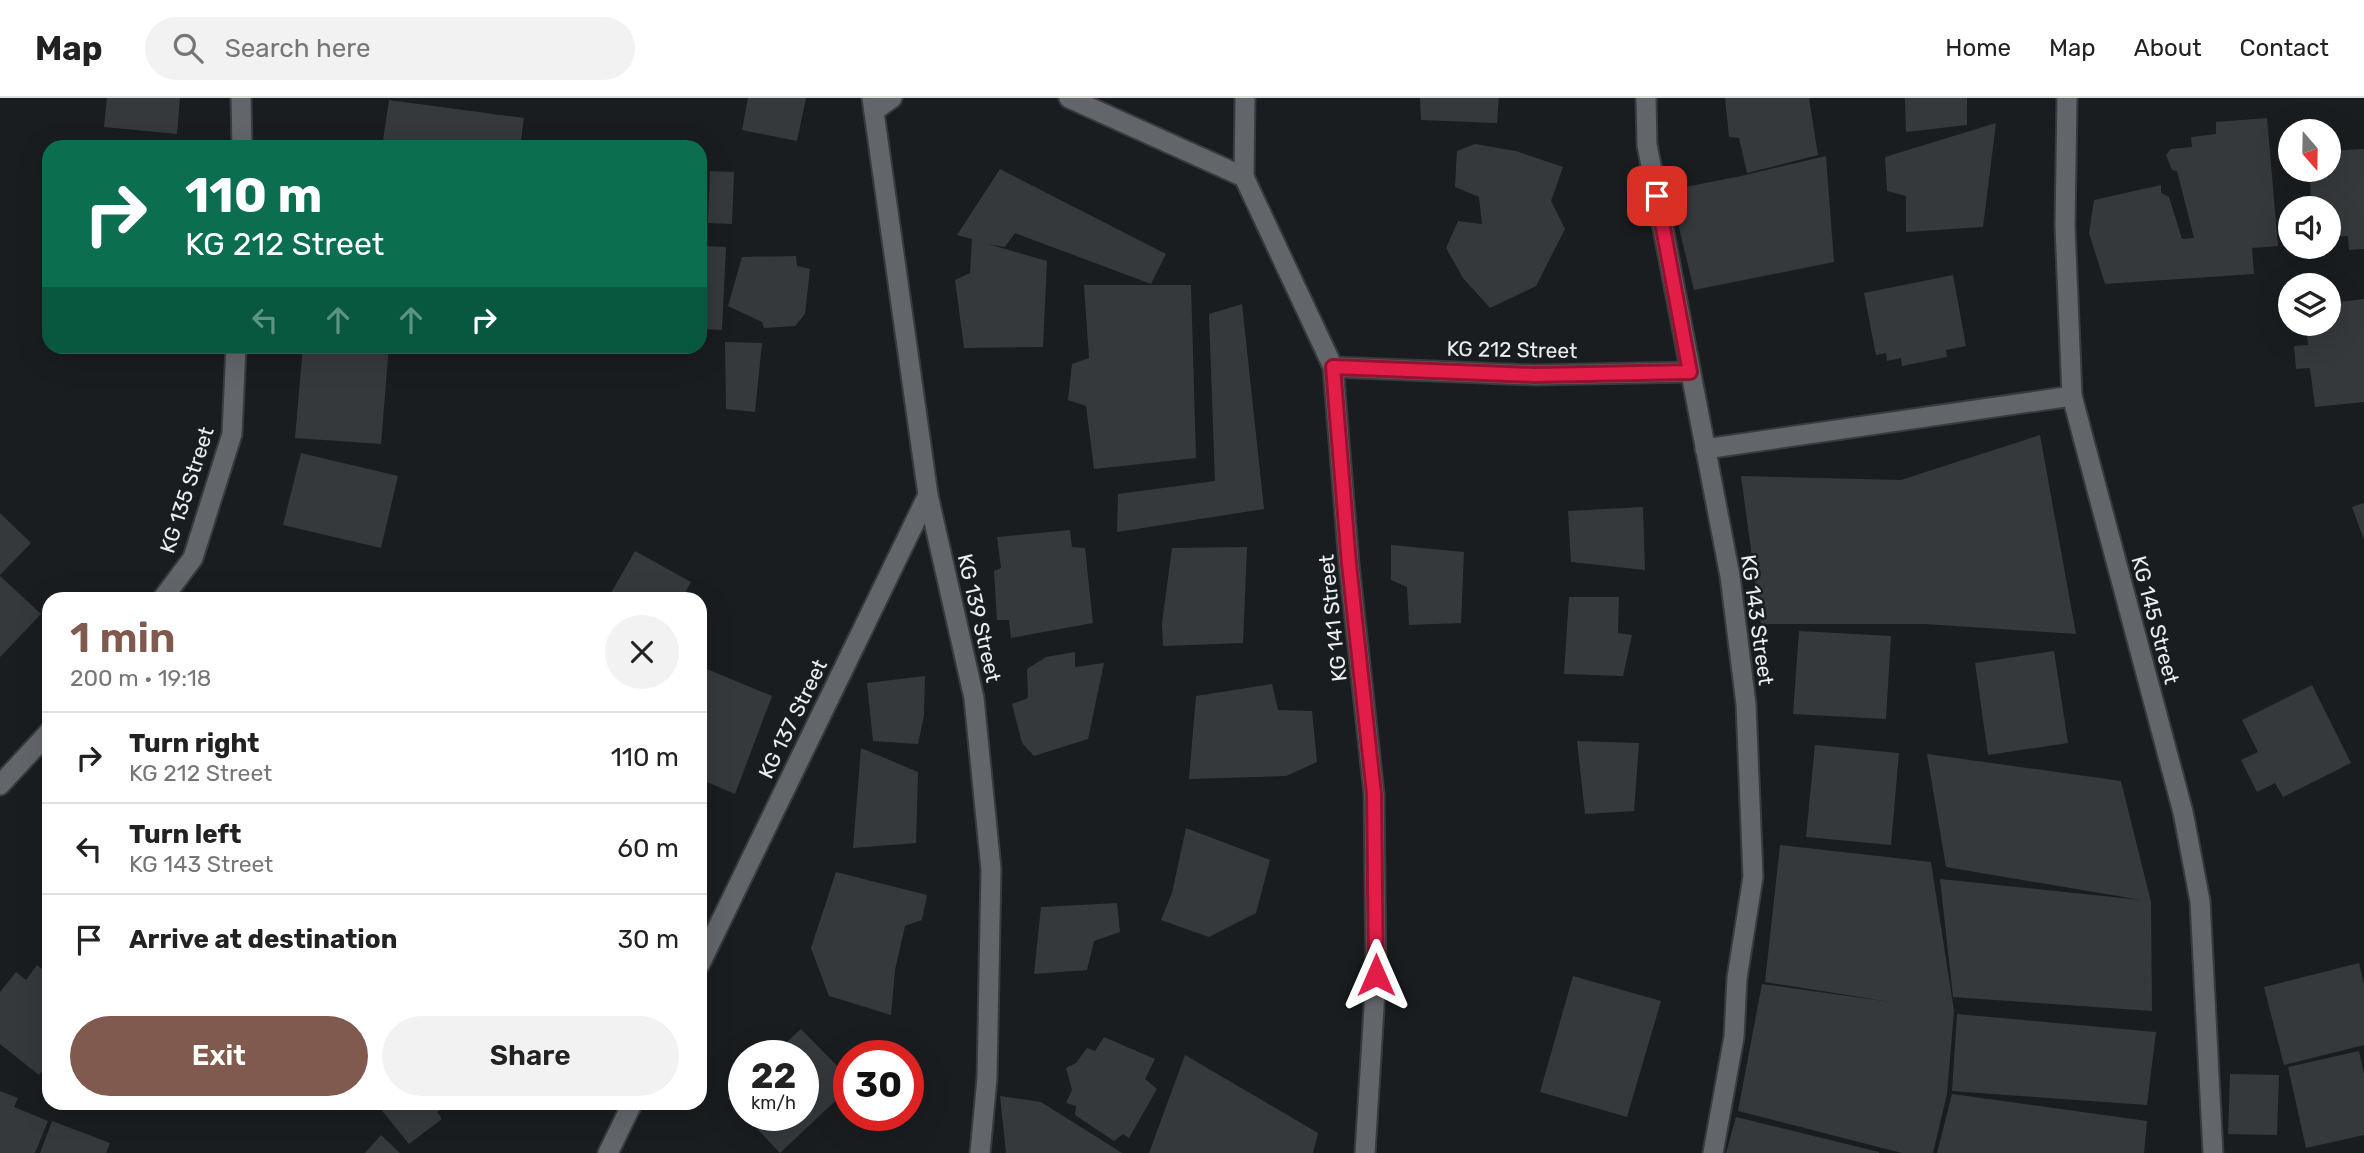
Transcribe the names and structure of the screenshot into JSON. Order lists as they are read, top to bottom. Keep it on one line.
{"streets":{"street":["KG 212 Street","KG 135 Street","KG 139 Street","KG 141 Street","KG 143 Street","KG 145 Street","KG 137 Street"]},"crossings":[["KG 212 Street","KG 141 Street"],["KG 212 Street","KG 143 Street"],["KG 139 Street","KG 137 Street"]],"north":"bottom","page":{"header":"Map","search":"Search here","nav":["Home","Map","About","Contact"],"turn":["110 m","KG 212 Street"],"heading":["1 min","200 m · 19:18"],"list":[{"name":"Turn right","note":"KG 212 Street","value":"110 m"},{"name":"Turn left","note":"KG 143 Street","value":"60 m"},{"name":"Arrive at destination","value":"30 m"}],"buttons":["Exit","Share"],"speed":"22 km/h","limit":"30"}}
